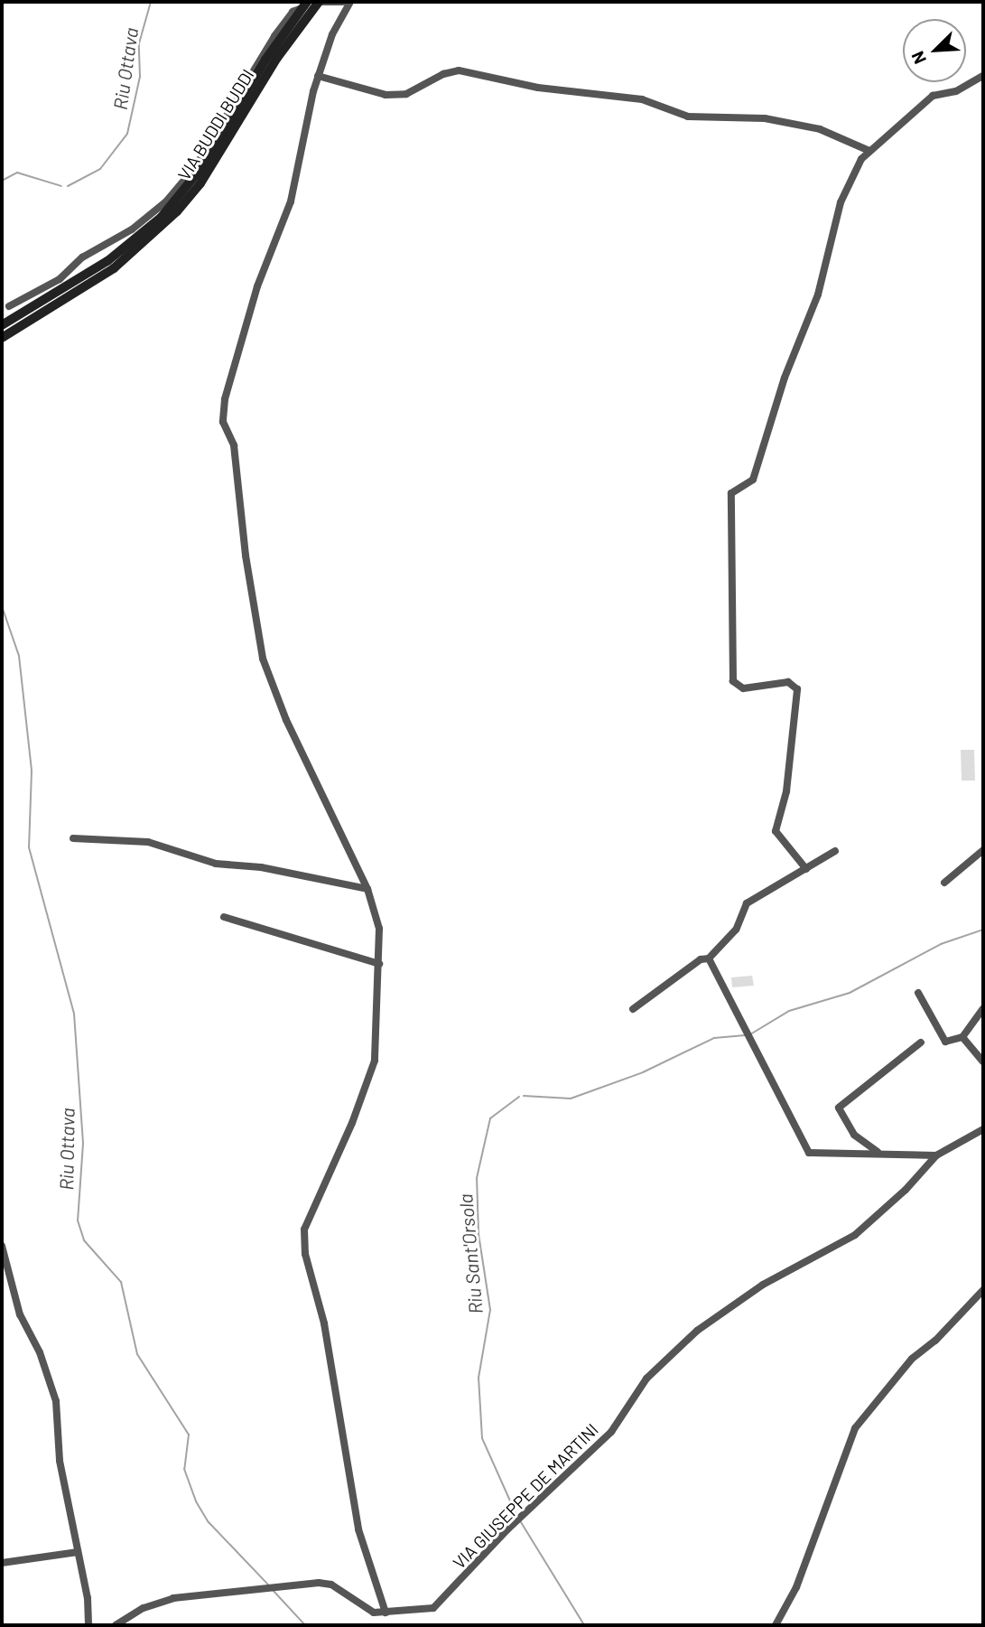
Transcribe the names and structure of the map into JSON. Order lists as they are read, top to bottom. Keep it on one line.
{"streets":{"main road":["VIA BUDDI BUDDI"],"street":["VIA GIUSEPPE DE MARTINI"]},"water":["Riu Ottava","Riu Sant'Orsola"],"north":"bottom left"}
